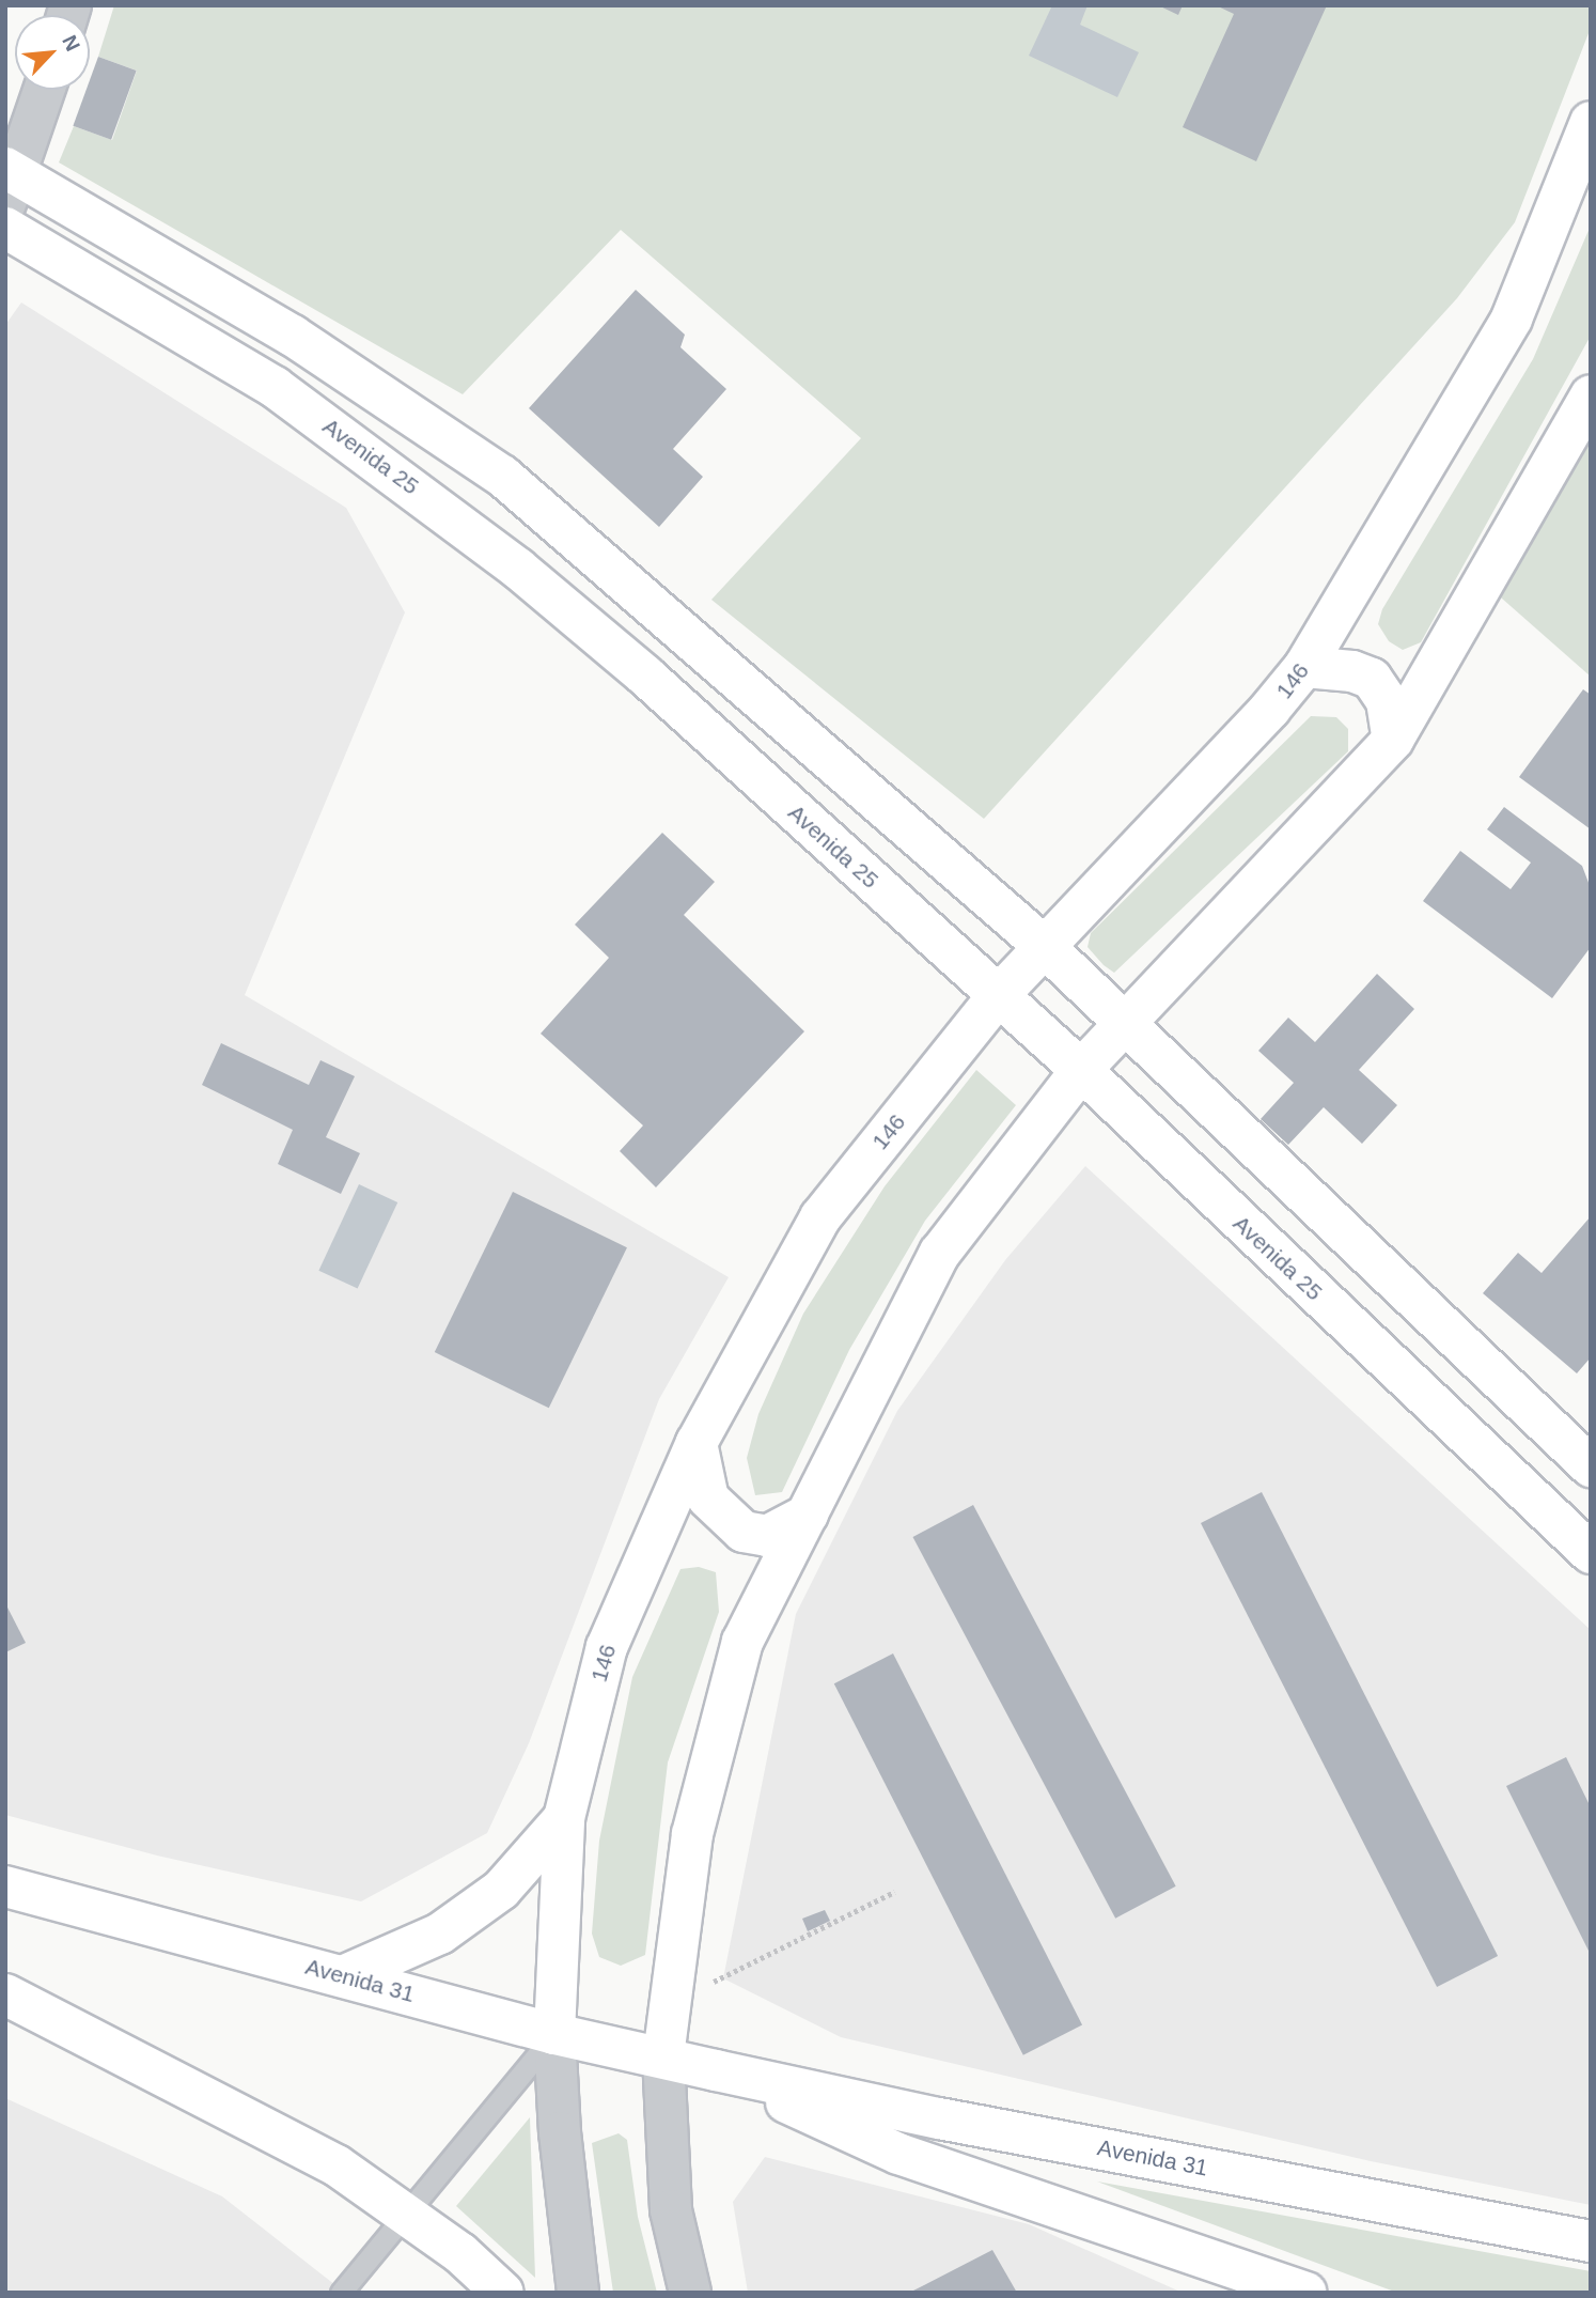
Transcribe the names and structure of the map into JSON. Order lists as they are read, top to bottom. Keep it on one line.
{"streets":{"main road":["Avenida 25","146","Avenida 31"]},"crossings":[["Avenida 25","146"],["146","Avenida 31"]],"north":"top right"}
